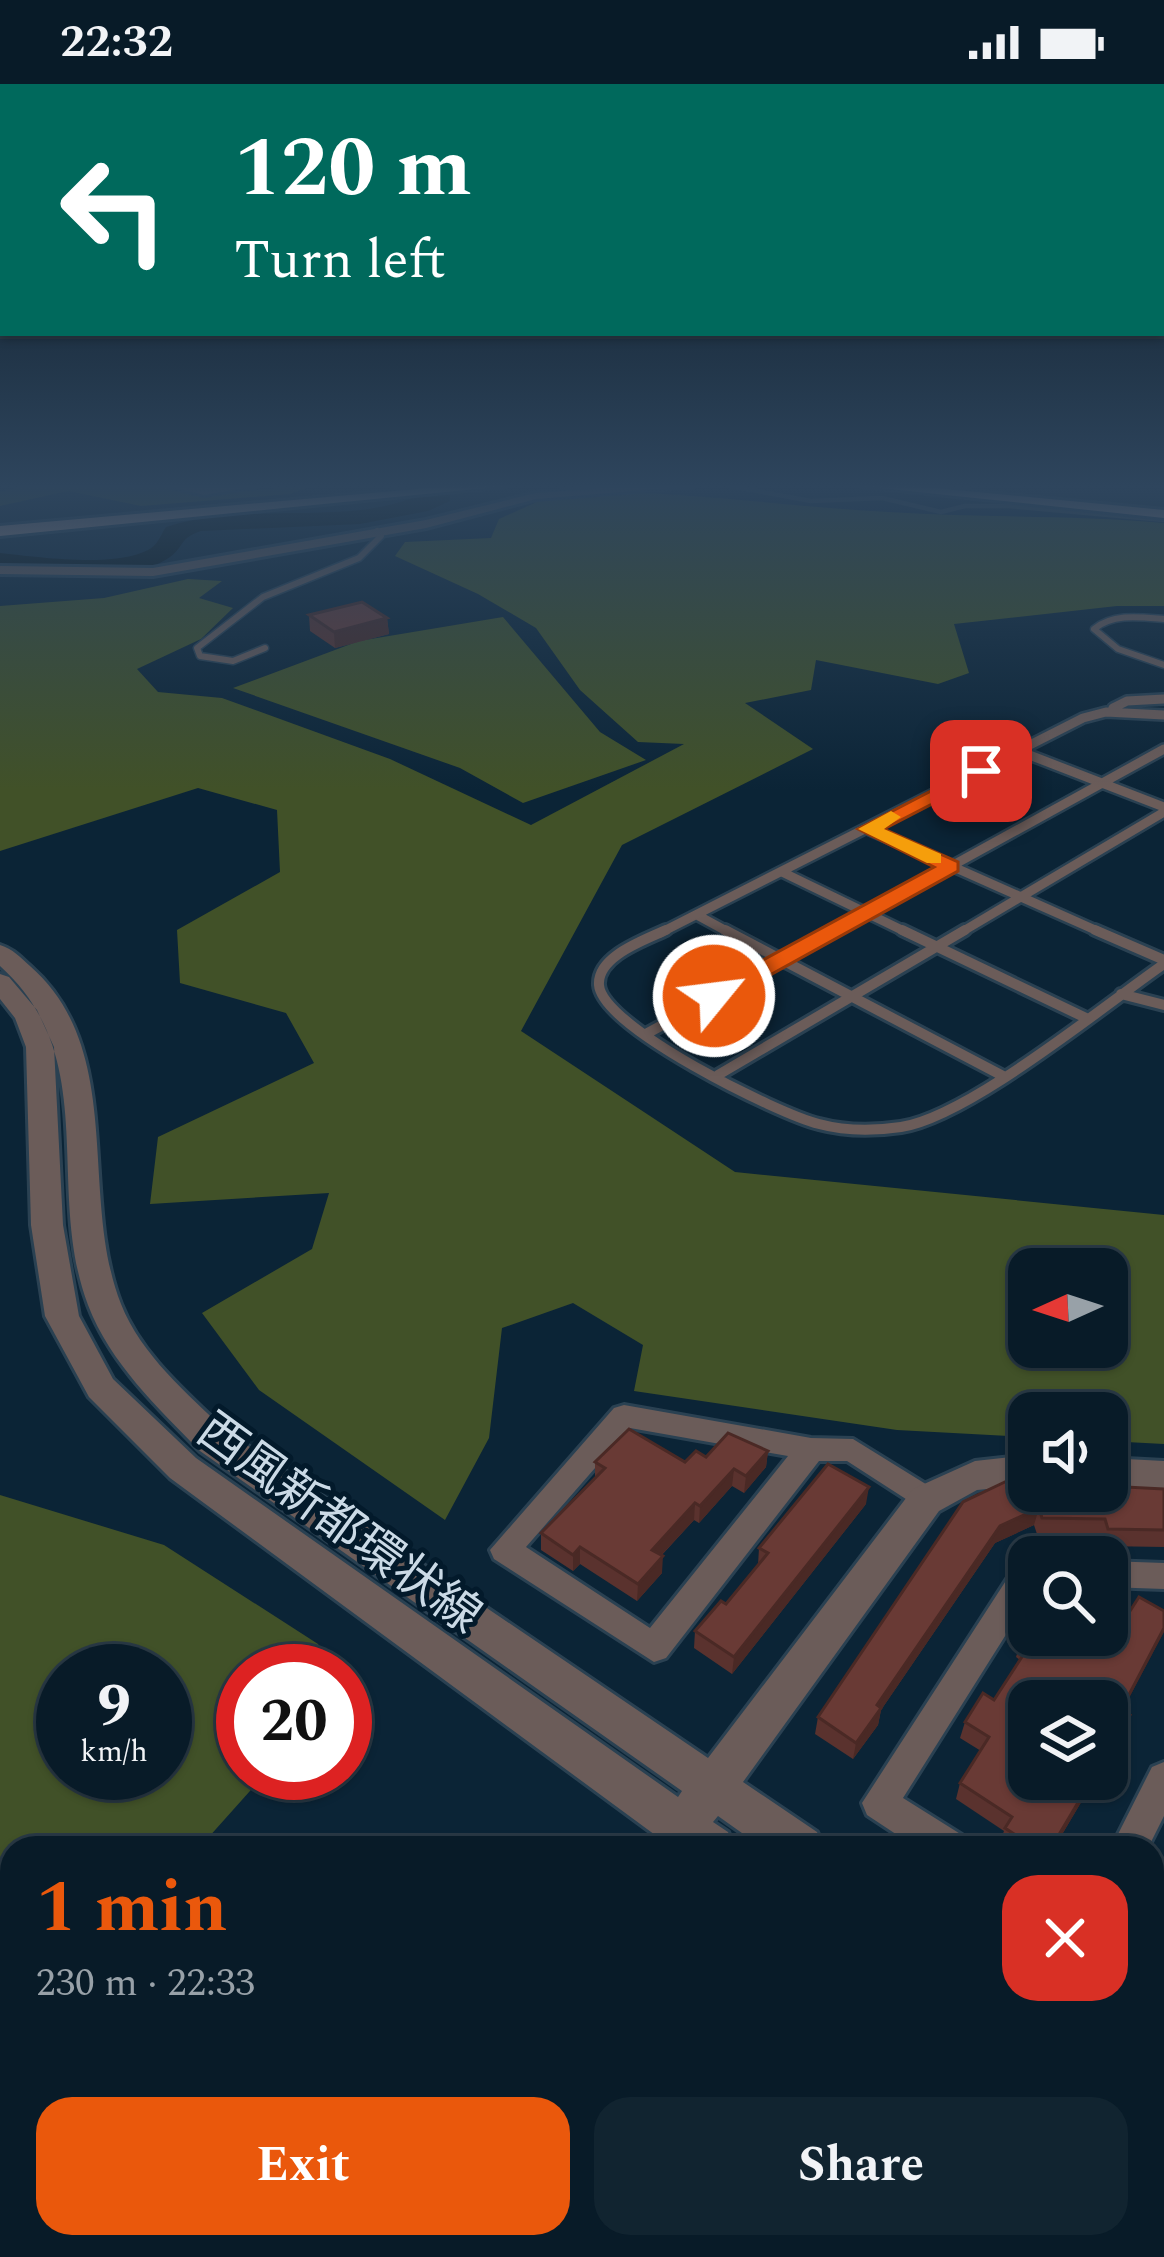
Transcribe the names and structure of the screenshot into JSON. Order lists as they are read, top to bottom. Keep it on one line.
{"streets":{"street":["西風新都環状線"]},"north":"left","page":{"status":"22:32","turn":["120 m","Turn left"],"speed":"9 km/h","limit":"20","heading":["1 min","230 m · 22:33"],"buttons":["Exit","Share"]}}
